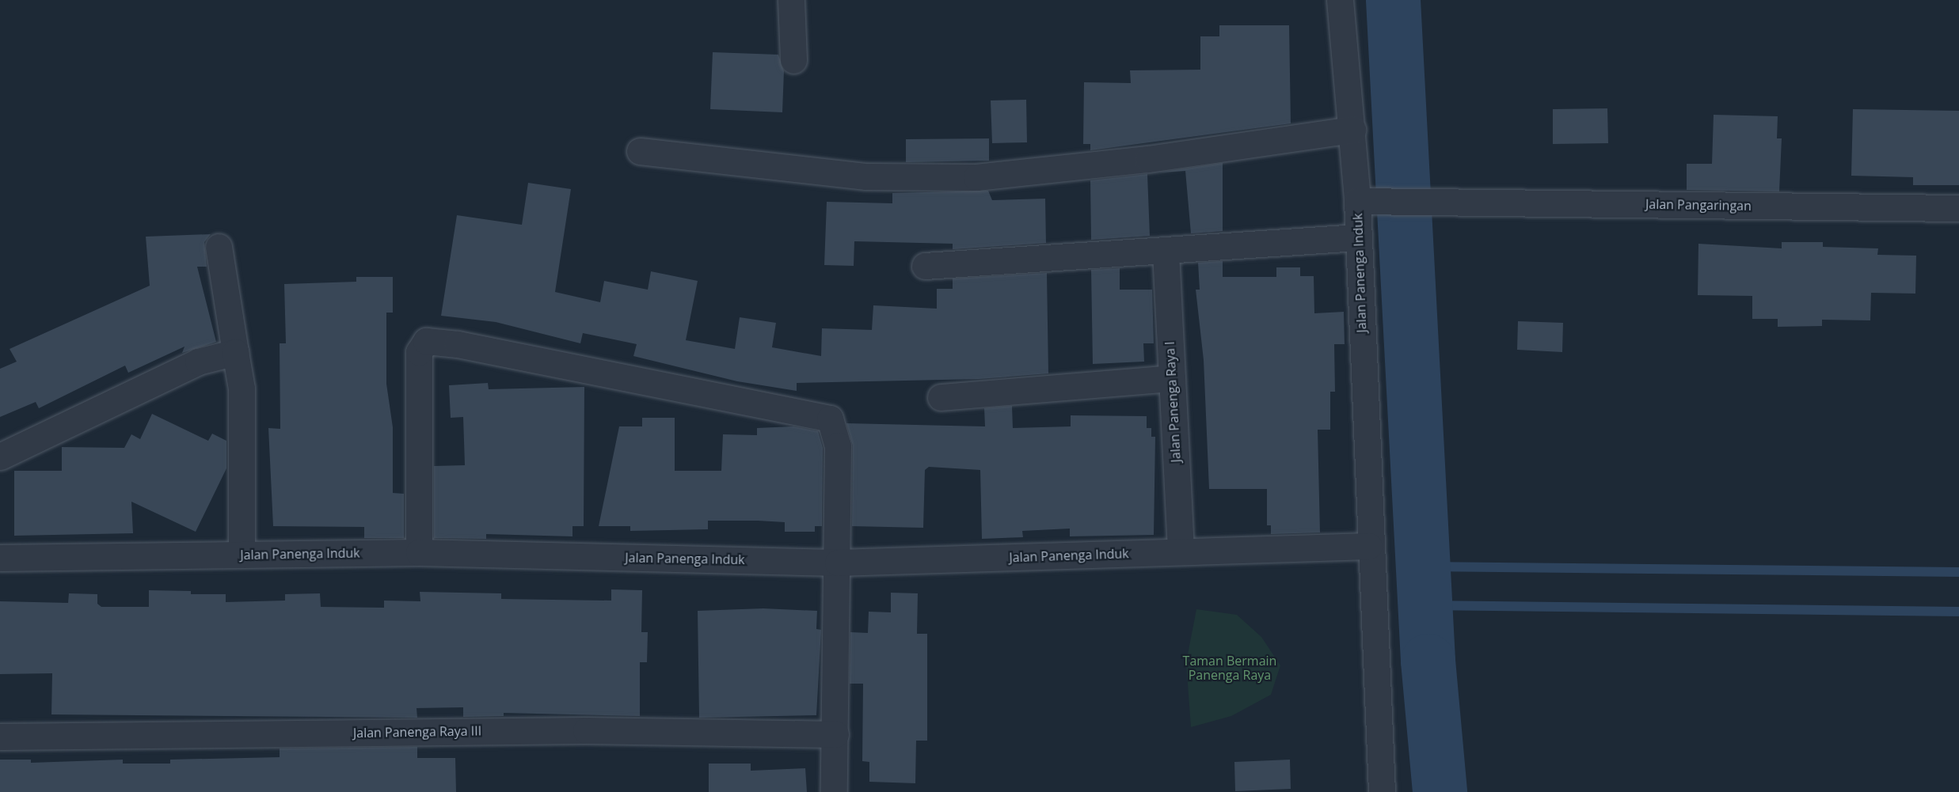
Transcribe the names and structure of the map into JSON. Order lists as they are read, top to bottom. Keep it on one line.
{"streets":{"street":["Jalan Pangaringan","Jalan Panenga Induk","Jalan Panenga Raya I","Jalan Panenga Raya III"]},"crossings":[["Jalan Pangaringan","Jalan Panenga Induk"],["Jalan Panenga Induk","Jalan Panenga Raya I"]],"parks":["Taman Bermain Panenga Raya"]}
